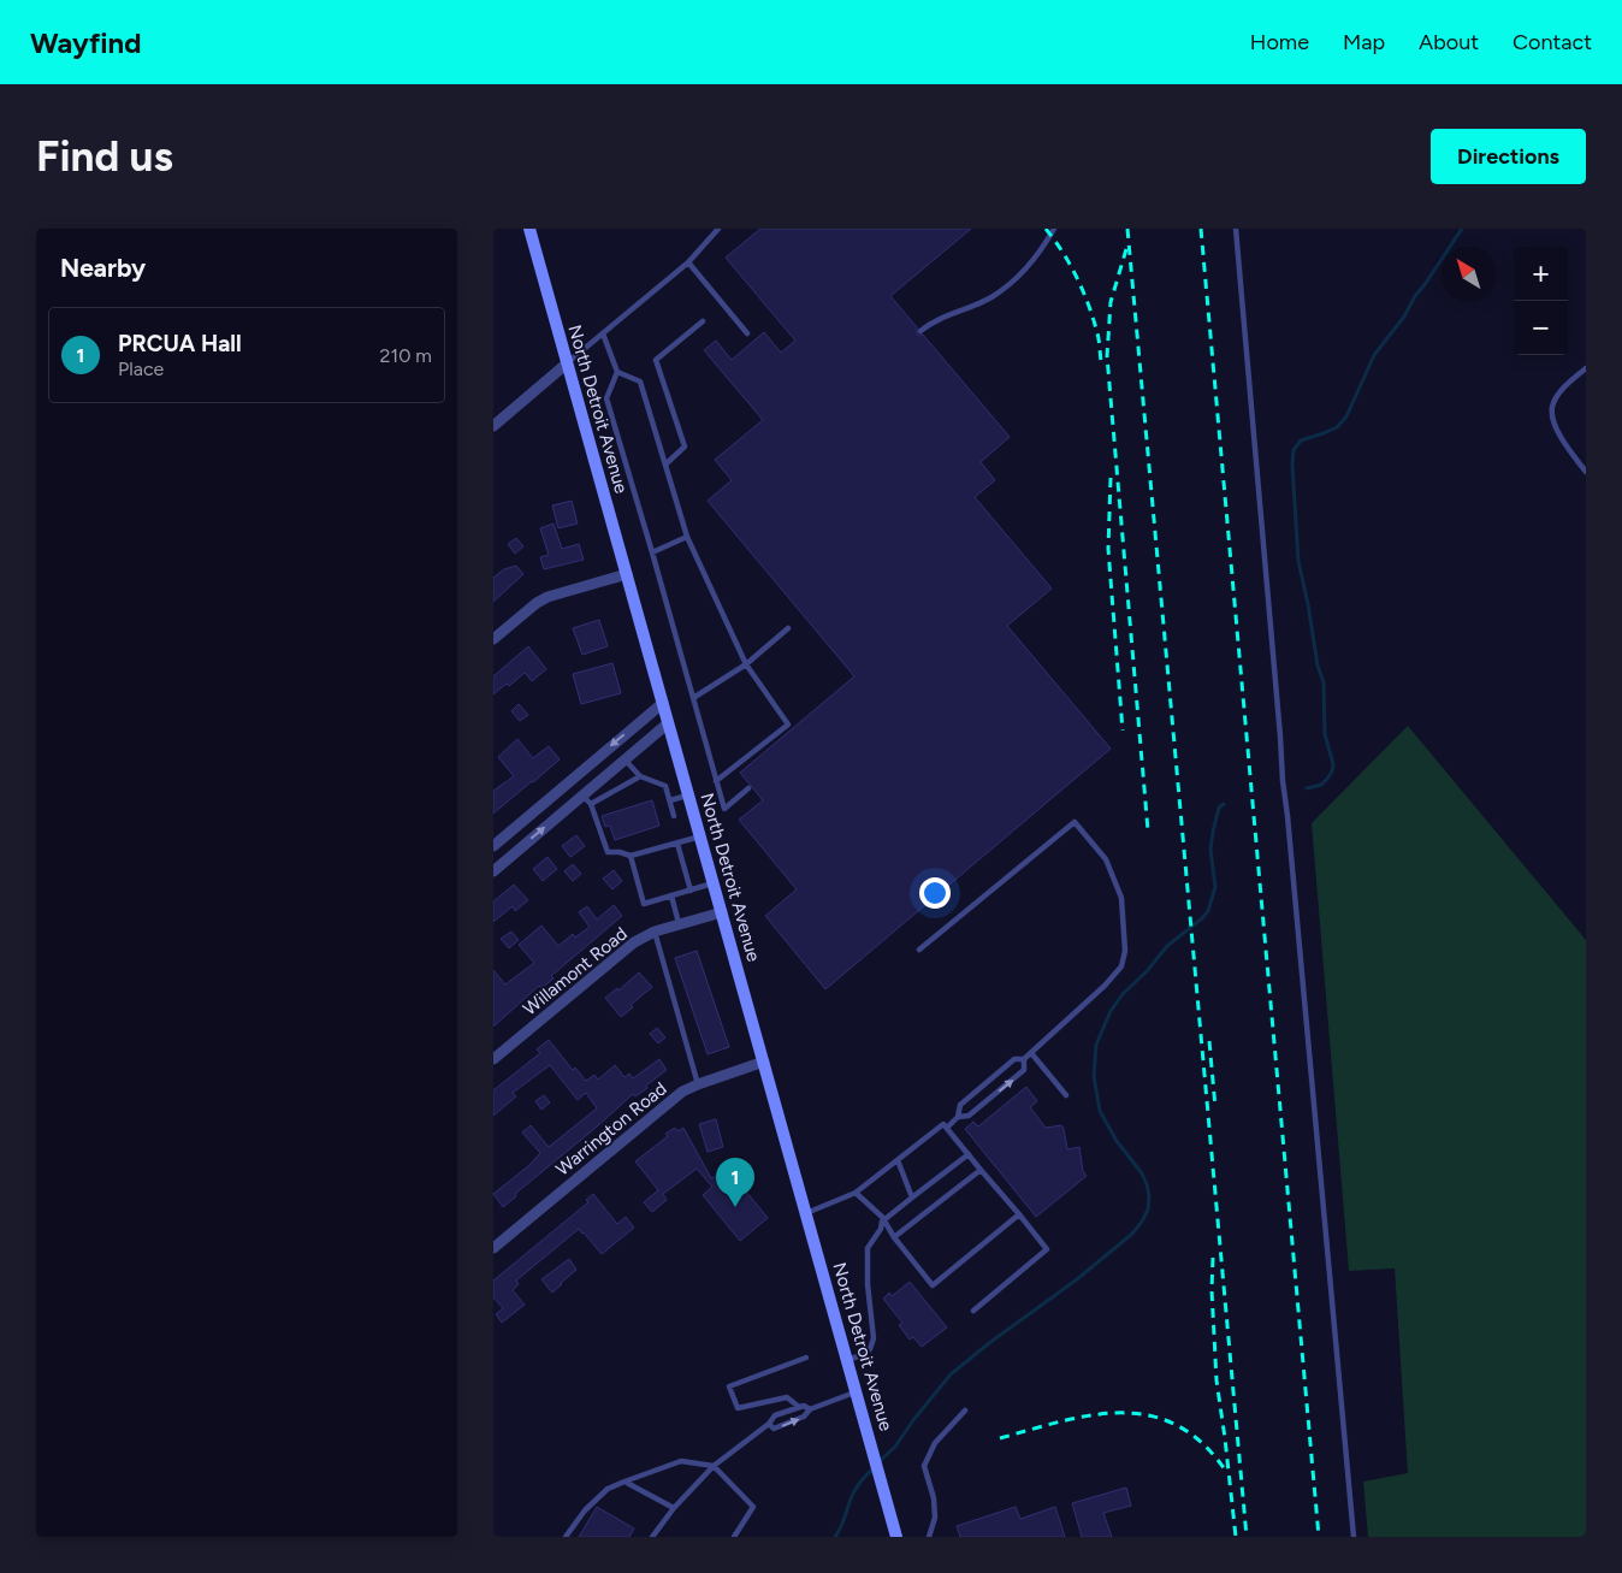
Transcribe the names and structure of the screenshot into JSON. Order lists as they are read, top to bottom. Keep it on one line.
{"streets":{"main road":["North Detroit Avenue"],"street":["Willamont Road","Warrington Road"]},"crossings":[["North Detroit Avenue","Willamont Road"],["North Detroit Avenue","Warrington Road"]],"north":"top left","page":{"header":"Wayfind","nav":["Home","Map","About","Contact"],"buttons":"Directions","title":"Find us","heading":"Nearby","map_buttons":["+","−"],"list":[{"mark":"1","name":"PRCUA Hall","note":"Place","value":"210 m"}],"pins":"1"}}
